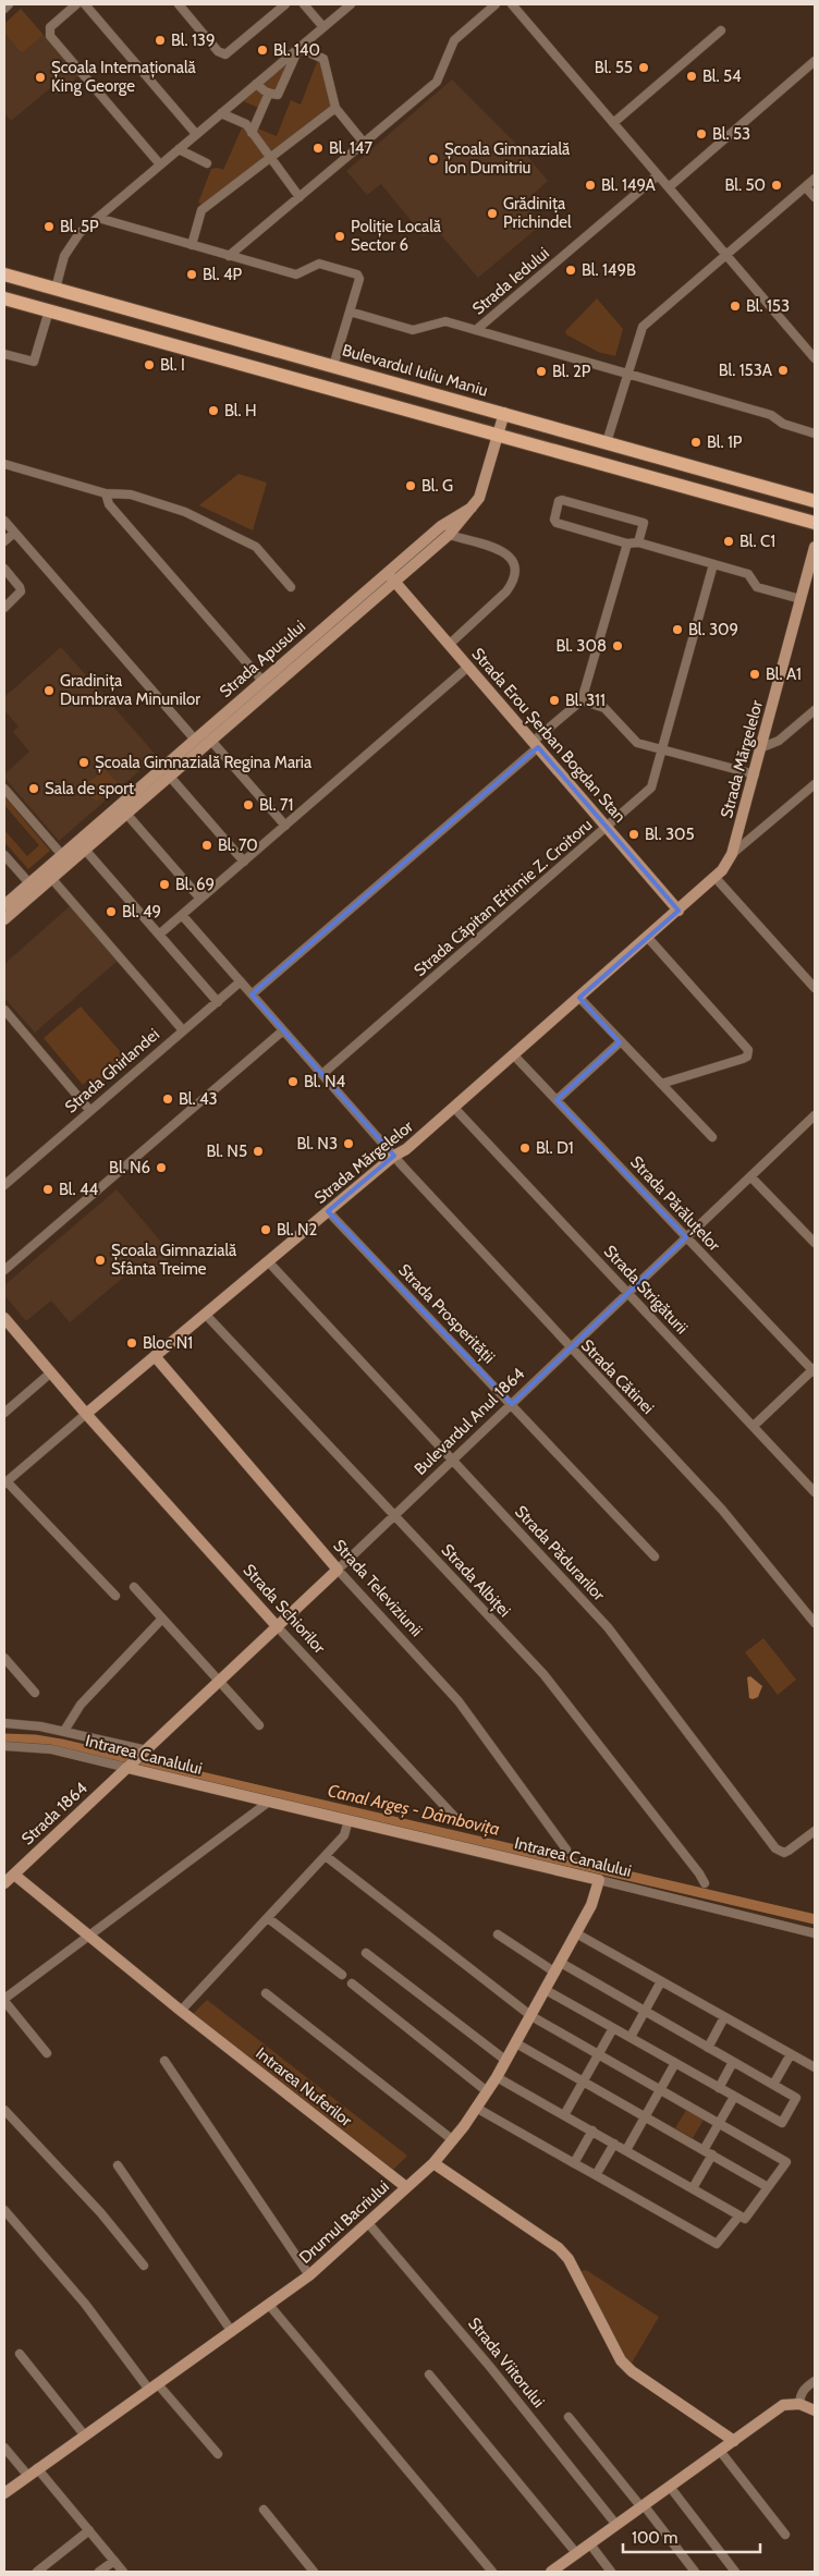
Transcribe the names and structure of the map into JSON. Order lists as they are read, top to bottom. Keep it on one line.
{"streets":{"main road":["Bulevardul Iuliu Maniu"],"street":["Strada Iedului","Strada Apusului","Strada Erou Șerban Bogdan Stan","Strada Mărgelelor","Strada Căpitan Eftimie Z. Croitoru","Strada Ghirlandei","Strada Părăluțelor","Strada Strigăturii","Strada Prosperității","Strada Cătinei","Bulevardul Anul 1864","Strada Pădurarilor","Strada Albiței","Strada Televiziunii","Strada Schiorilor","Intrarea Canalului","Strada 1864","Intrarea Nuferilor","Drumul Bacriului","Strada Viitorului"]},"crossings":[["Bulevardul Iuliu Maniu","Strada Apusului"],["Strada Apusului","Strada Erou Șerban Bogdan Stan"],["Strada Erou Șerban Bogdan Stan","Strada Mărgelelor"],["Strada Erou Șerban Bogdan Stan","Strada Căpitan Eftimie Z. Croitoru"],["Strada Mărgelelor","Strada Părăluțelor"],["Strada Mărgelelor","Strada Strigăturii"],["Strada Mărgelelor","Strada Prosperității"],["Strada Mărgelelor","Strada Cătinei"],["Strada Mărgelelor","Strada Pădurarilor"],["Strada Mărgelelor","Strada Albiței"],["Strada Mărgelelor","Strada Televiziunii"],["Strada Mărgelelor","Strada Schiorilor"],["Strada Căpitan Eftimie Z. Croitoru","Strada Cătinei"],["Strada Ghirlandei","Strada Cătinei"],["Strada Părăluțelor","Bulevardul Anul 1864"],["Strada Strigăturii","Bulevardul Anul 1864"],["Strada Prosperității","Bulevardul Anul 1864"],["Strada Cătinei","Bulevardul Anul 1864"],["Bulevardul Anul 1864","Strada Pădurarilor"],["Bulevardul Anul 1864","Strada Albiței"],["Bulevardul Anul 1864","Strada Televiziunii"],["Bulevardul Anul 1864","Strada Schiorilor"],["Bulevardul Anul 1864","Strada 1864"],["Intrarea Canalului","Strada 1864"],["Intrarea Canalului","Drumul Bacriului"],["Strada 1864","Intrarea Nuferilor"],["Intrarea Nuferilor","Drumul Bacriului"],["Drumul Bacriului","Strada Viitorului"]],"water":["Canal Argeș - Dâmbovița"],"places":["Bl. 139","Bl. 140","Bl. 55","Bl. 54","Școala Internațională King George","Bl. 53","Bl. 147","Școala Gimnazială Ion Dumitriu","Bl. 149A","Bl. 50","Grădinița Prichindel","Bl. 5P","Poliție Locală Sector 6","Bl. 149B","Bl. 4P","Bl. 153","Bl. I","Bl. 153A","Bl. 2P","Bl. H","Bl. 1P","Bl. G","Bl. C1","Bl. 309","Bl. 308","Bl. A1","Gradinița Dumbrava Minunilor","Bl. 311","Școala Gimnazială Regina Maria","Sala de sport","Bl. 71","Bl. 305","Bl. 70","Bl. 69","Bl. 49","Bl. N4","Bl. 43","Bl. N3","Bl. D1","Bl. N5","Bl. N6","Bl. 44","Bl. N2","Școala Gimnazială Sfânta Treime","Bloc N1"],"scale_bar":"100 m"}
